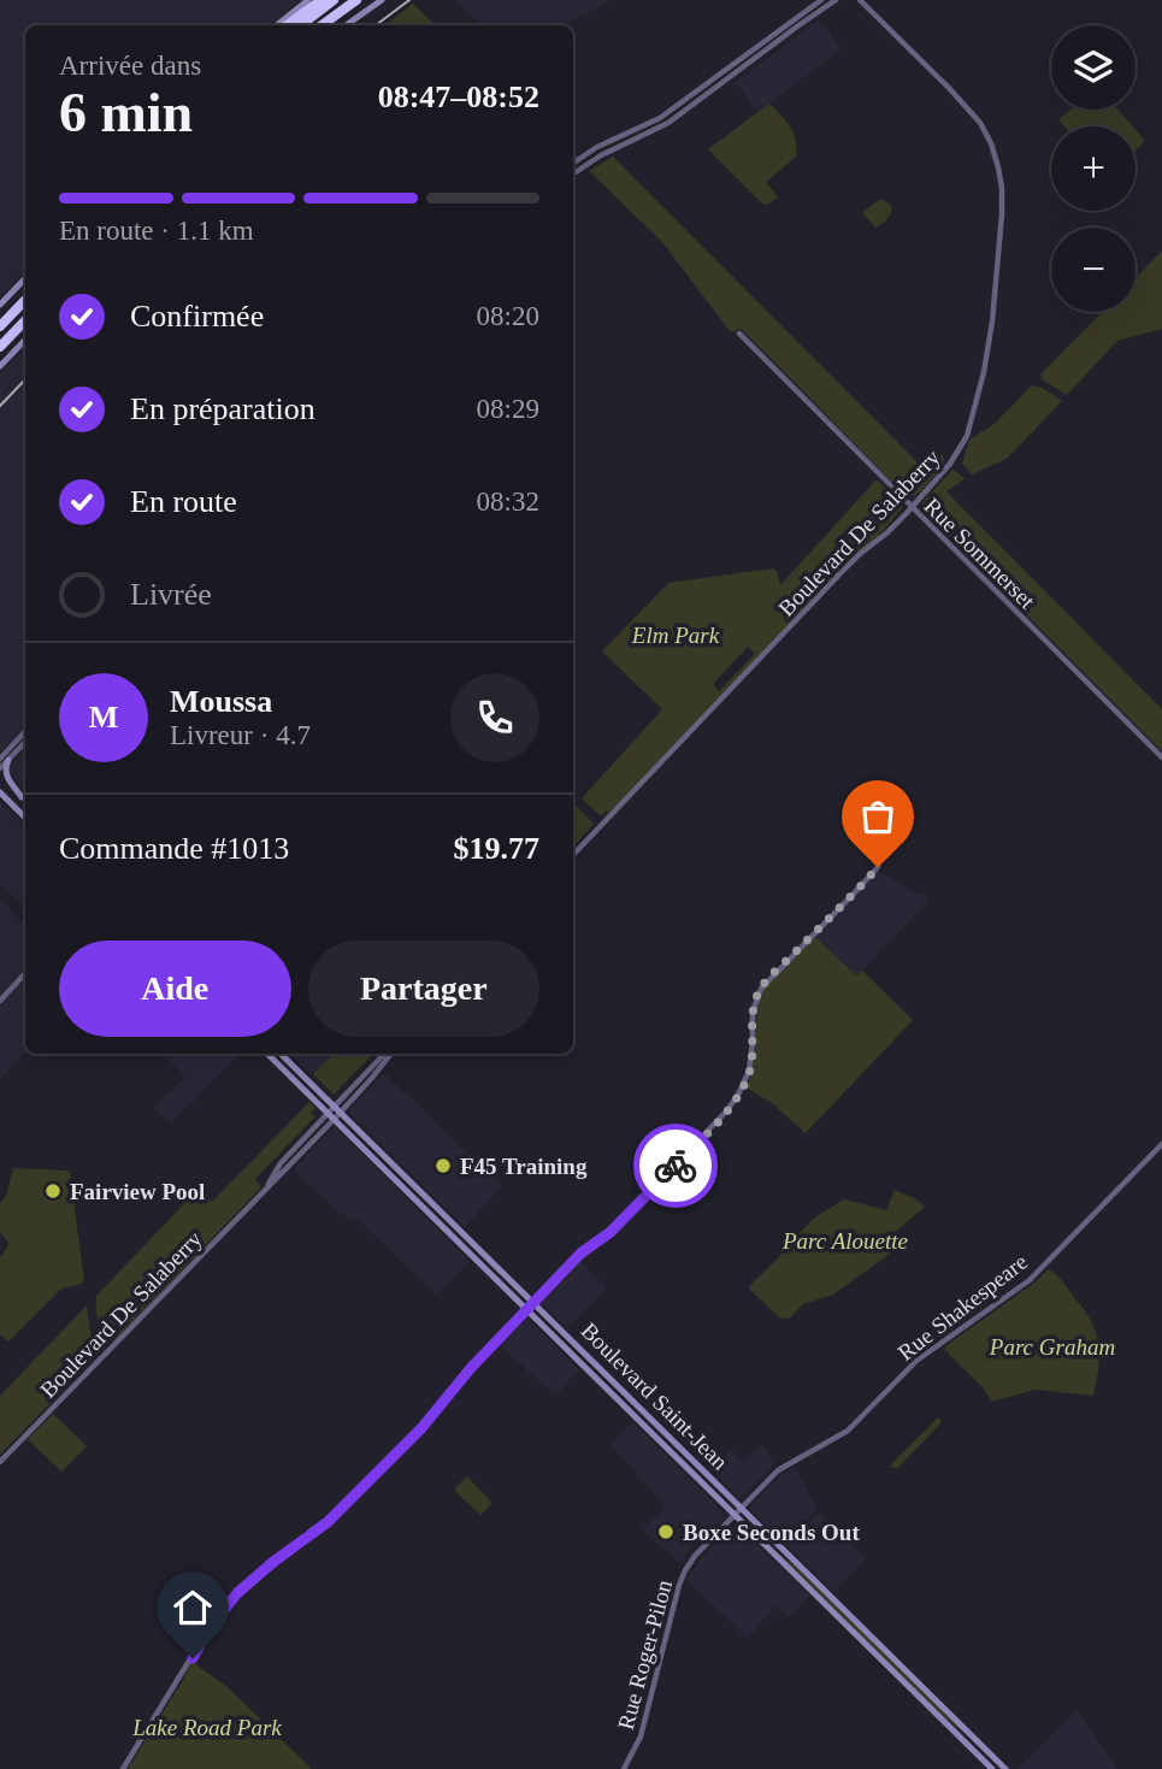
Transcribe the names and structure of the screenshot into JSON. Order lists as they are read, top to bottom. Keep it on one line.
{"streets":{"main road":["Boulevard Saint-Jean"],"street":["Boulevard De Salaberry","Rue Sommerset","Rue Shakespeare","Rue Roger-Pilon"]},"crossings":[["Boulevard De Salaberry","Rue Sommerset"],["Boulevard De Salaberry","Boulevard Saint-Jean"],["Rue Shakespeare","Boulevard Saint-Jean"],["Rue Shakespeare","Rue Roger-Pilon"],["Boulevard Saint-Jean","Rue Roger-Pilon"]],"parks":["Elm Park","Parc Alouette","Parc Graham","Lake Road Park"],"places":["F45 Training","Fairview Pool","Boxe Seconds Out"],"page":{"map_buttons":["+","−"],"heading":["6 min","Arrivée dans","08:47–08:52"],"panel":["Moussa","Livreur · 4.7","Commande #1013","$19.77"],"bar":"En route · 1.1 km","list":[["Confirmée","08:20"],["En préparation","08:29"],["En route","08:32"],"Livrée"],"round":"M","buttons":["Aide","Partager"]}}
